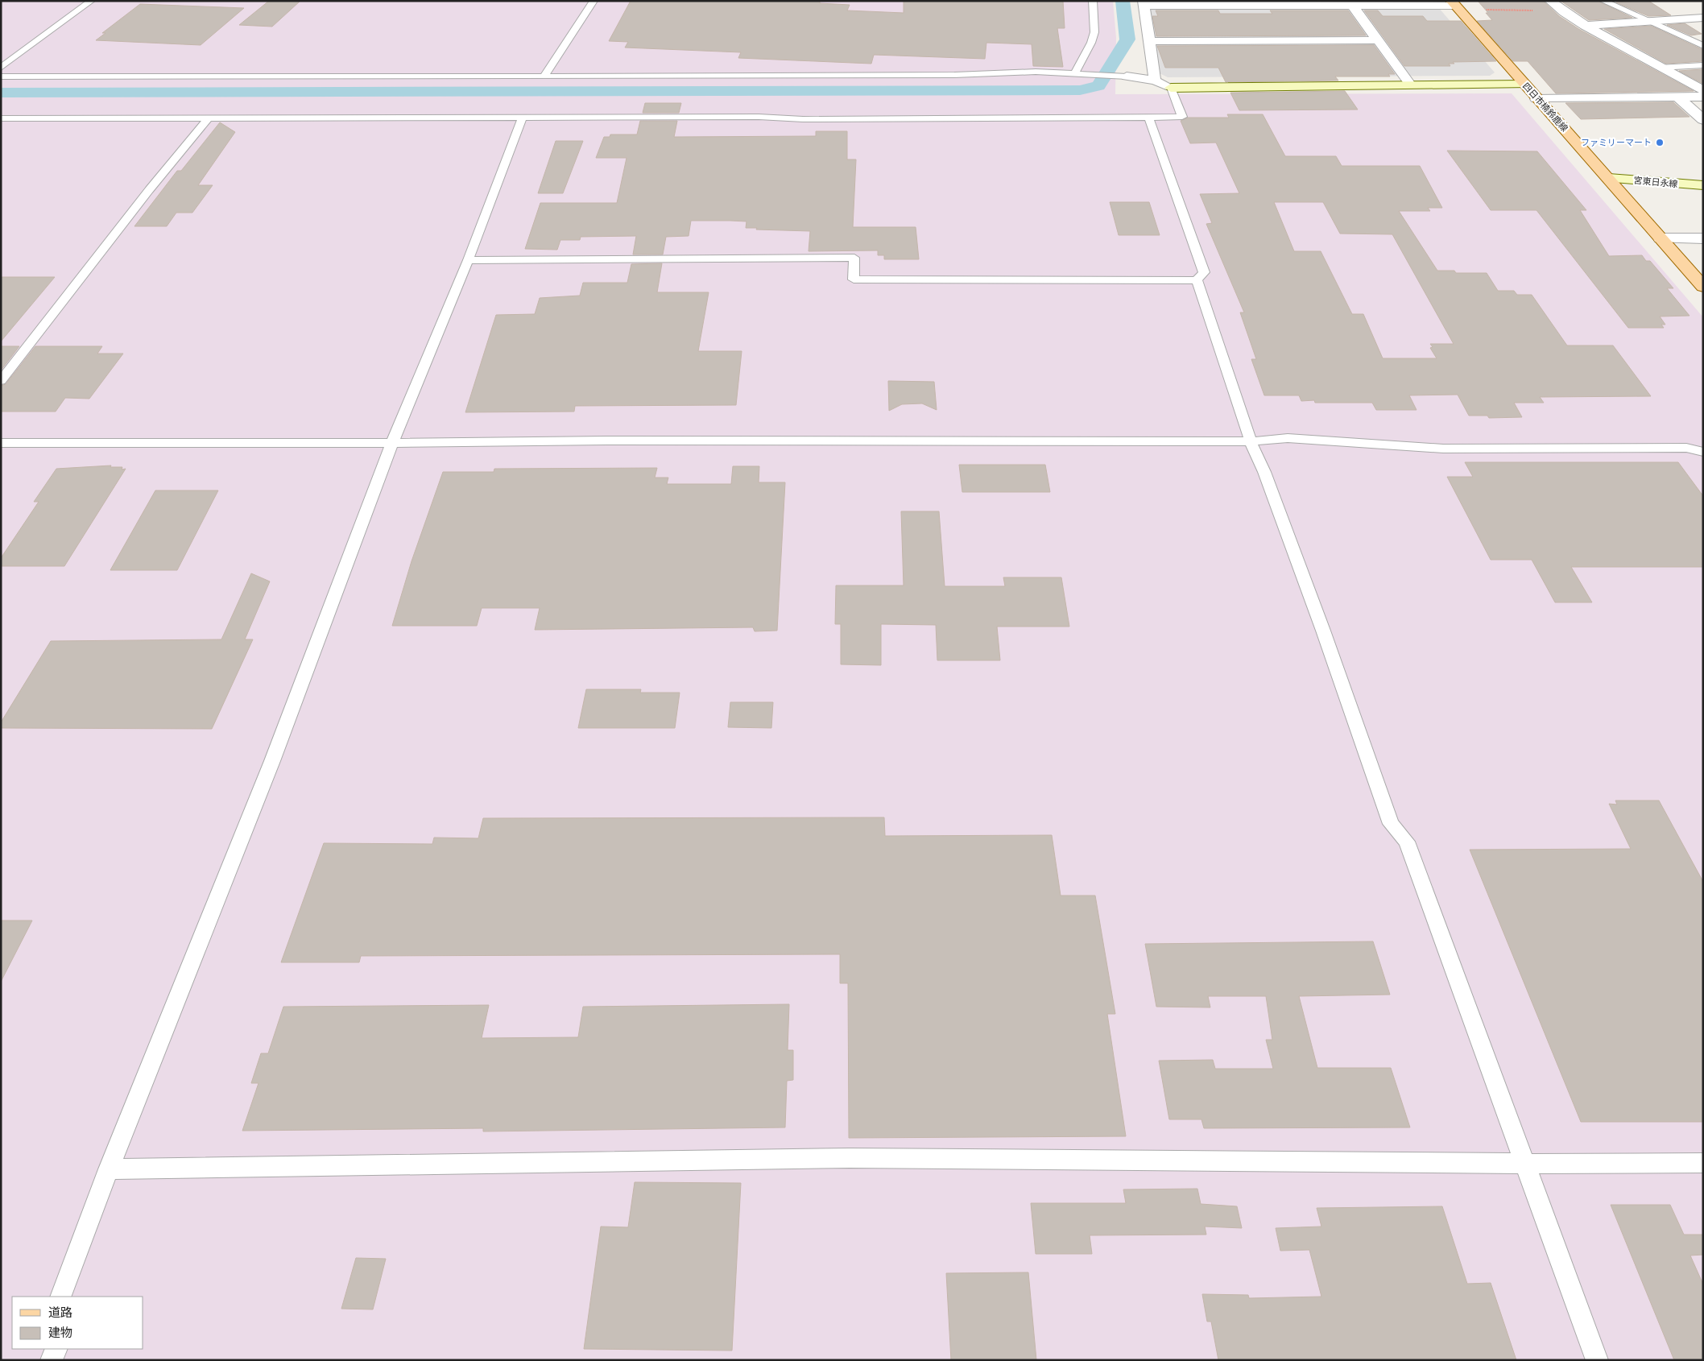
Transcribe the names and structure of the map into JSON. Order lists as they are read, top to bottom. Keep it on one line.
{"streets":{"main road":["四日市楠鈴鹿線"],"street":["宮東日永線"]},"crossings":[["四日市楠鈴鹿線","宮東日永線"]],"places":["ファミリーマート"],"legend":["道路","建物"]}
